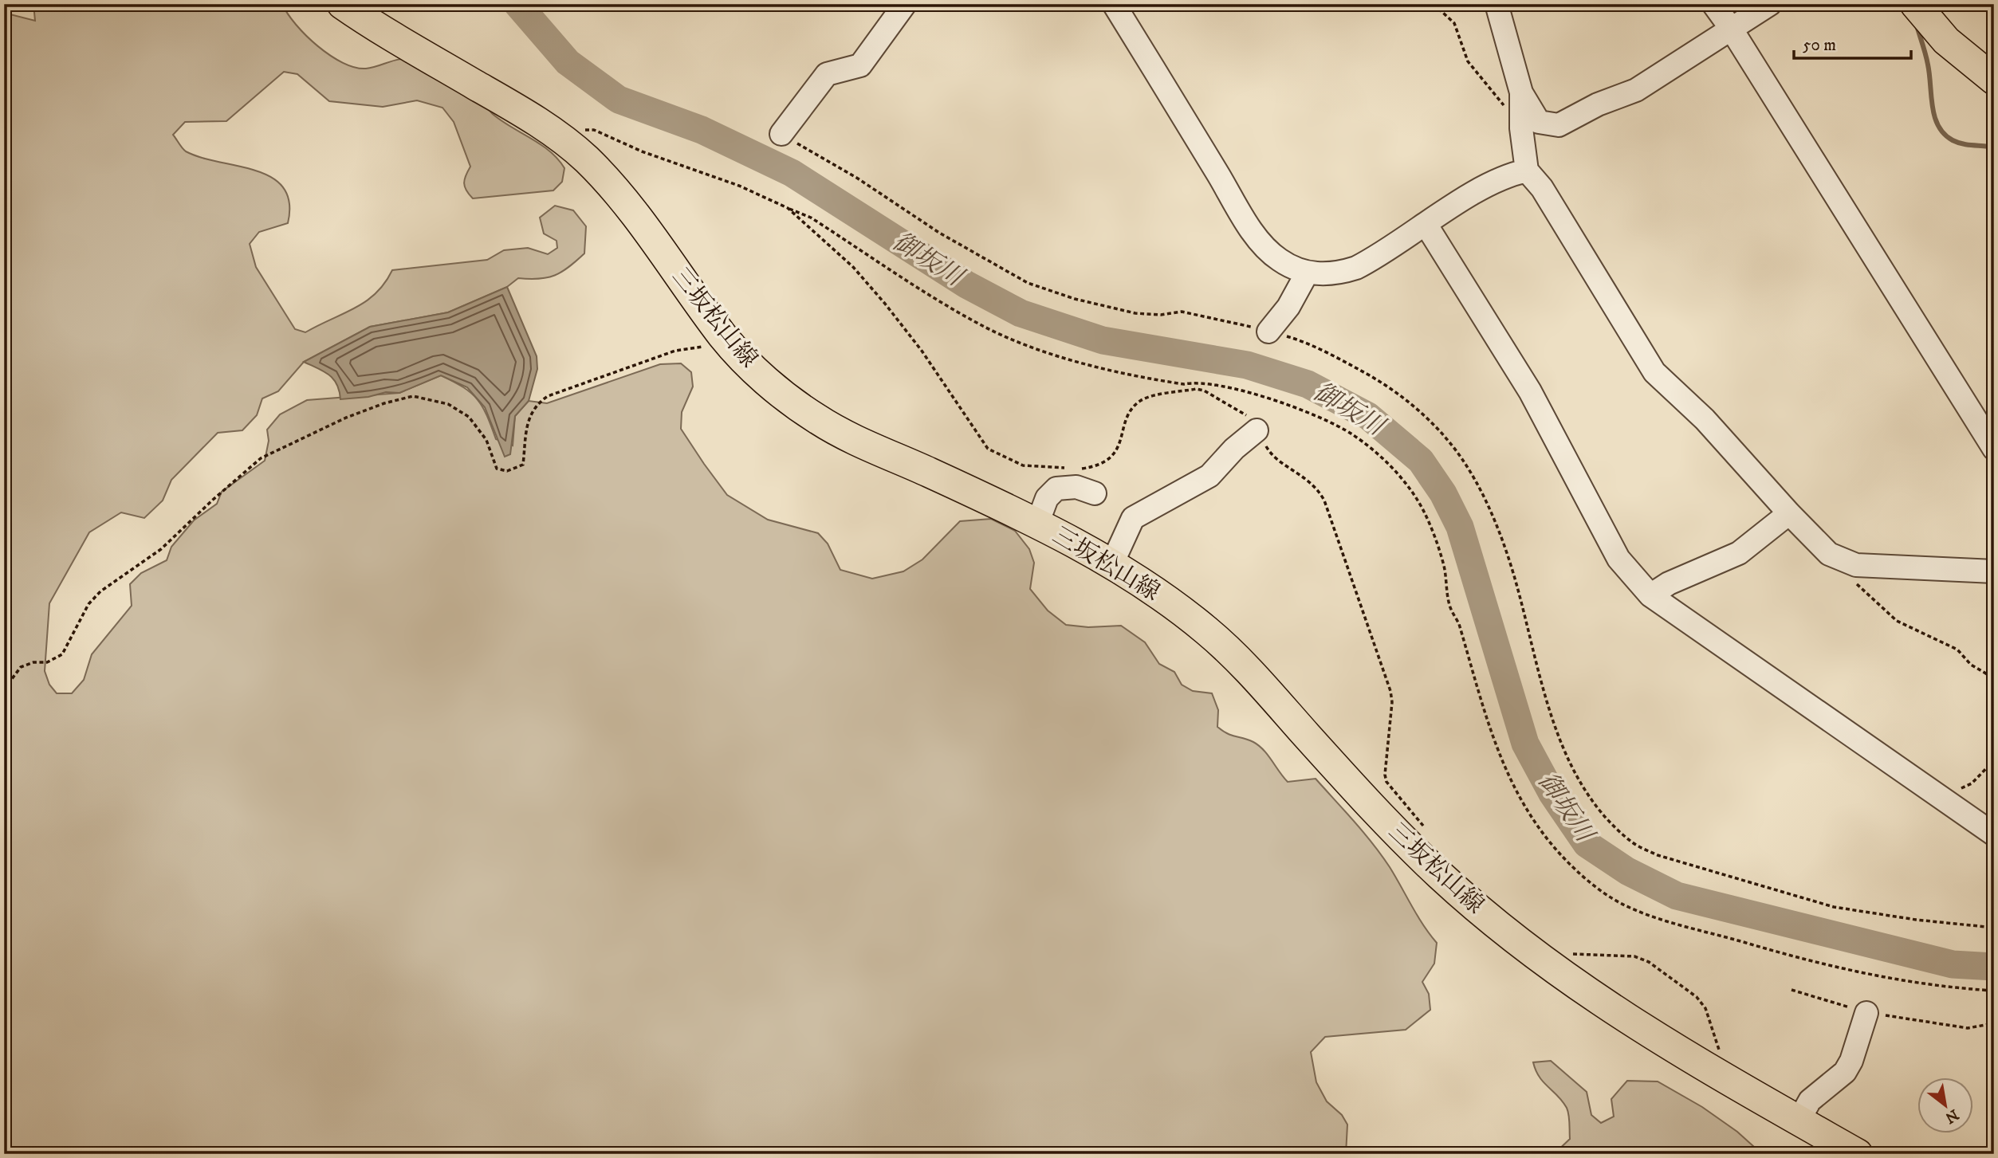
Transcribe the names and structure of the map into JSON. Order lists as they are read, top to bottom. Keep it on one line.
{"streets":{"main road":["三坂松山線"]},"water":["御坂川"],"scale_bar":"50 m","north":"bottom right"}
